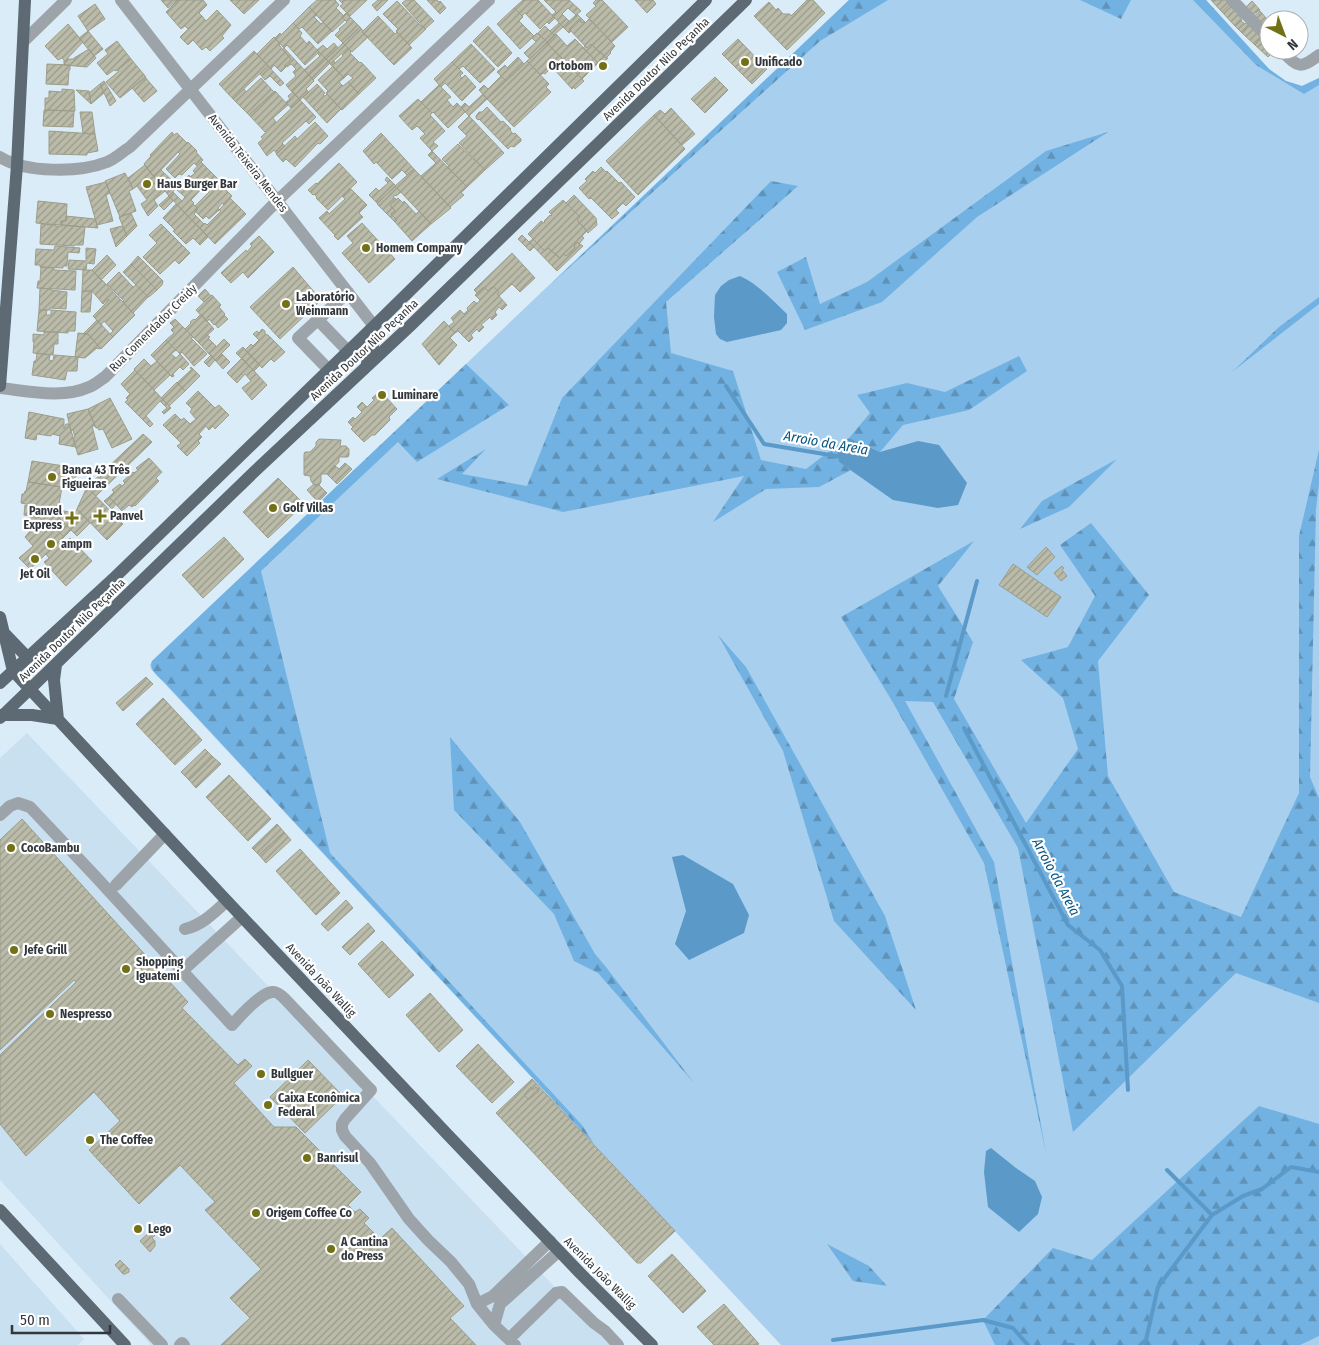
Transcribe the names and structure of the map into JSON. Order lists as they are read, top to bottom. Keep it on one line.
{"streets":{"main road":["Avenida Doutor Nilo Peçanha","Avenida João Wallig"],"street":["Avenida Teixeira Mendes","Rua Comendador Creidy"]},"crossings":[["Avenida Doutor Nilo Peçanha","Avenida Teixeira Mendes"],["Avenida Doutor Nilo Peçanha","Avenida João Wallig"],["Avenida Teixeira Mendes","Rua Comendador Creidy"]],"water":["Arroio da Areia"],"places":{"other":["Unificado","Ortobom","Haus Burger Bar","Homem Company","Laboratório Weinmann","Luminare","Banca 43 Três Figueiras","Golf Villas","ampm","Jet Oil","CocoBambu","Jefe Grill","Shopping Iguatemi","Nespresso","Bullguer","Caixa Econômica Federal","The Coffee","Banrisul","Origem Coffee Co","Lego","A Cantina do Press"],"health":["Panvel","Panvel Express"]},"scale_bar":"50 m","north":"bottom right"}
